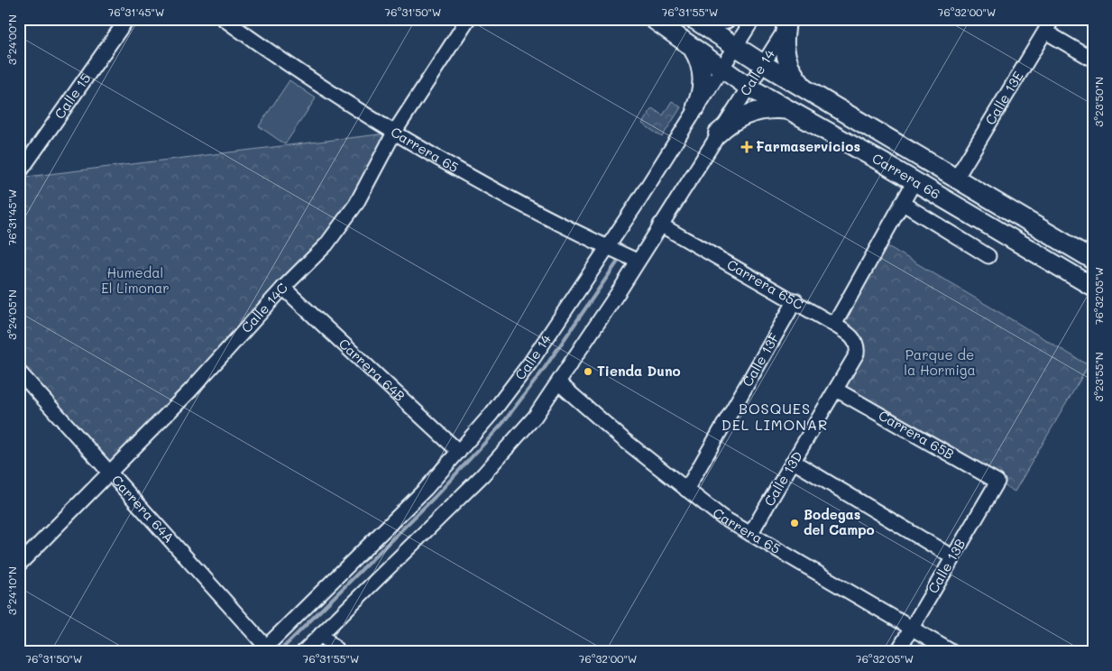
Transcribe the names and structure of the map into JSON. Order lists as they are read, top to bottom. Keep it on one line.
{"streets":{"main road":["Carrera 66"],"street":["Calle 14","Calle 15","Calle 13E","Carrera 65","Carrera 65C","Calle 14C","Calle 13F","Carrera 64B","Carrera 65B","Calle 13D","Carrera 64A","Calle 13B"]},"crossings":[["Calle 14","Carrera 65"],["Calle 14","Carrera 66"],["Calle 14","Carrera 65C"],["Calle 14","Carrera 64B"],["Calle 14","Carrera 64A"],["Calle 13E","Carrera 66"],["Carrera 65","Calle 14C"],["Carrera 65","Calle 13F"],["Carrera 65","Calle 13D"],["Carrera 65","Calle 13B"],["Carrera 65C","Calle 13F"],["Carrera 65C","Calle 13D"],["Calle 14C","Carrera 64B"],["Calle 14C","Carrera 64A"],["Carrera 65B","Calle 13D"],["Carrera 65B","Calle 13B"]],"districts":["BOSQUES DEL LIMONAR"],"parks":["Humedal El Limonar","Parque de la Hormiga"],"places":{"health":["Farmaservicios"],"other":["Tienda Duno","Bodegas del Campo"]},"coordinates":["76°31'45\"W","76°31'50\"W","76°31'55\"W","76°32'00\"W","3°24'00\"N","3°23'50\"N","76°32'05\"W","3°24'05\"N","3°23'55\"N","3°24'10\"N"]}
